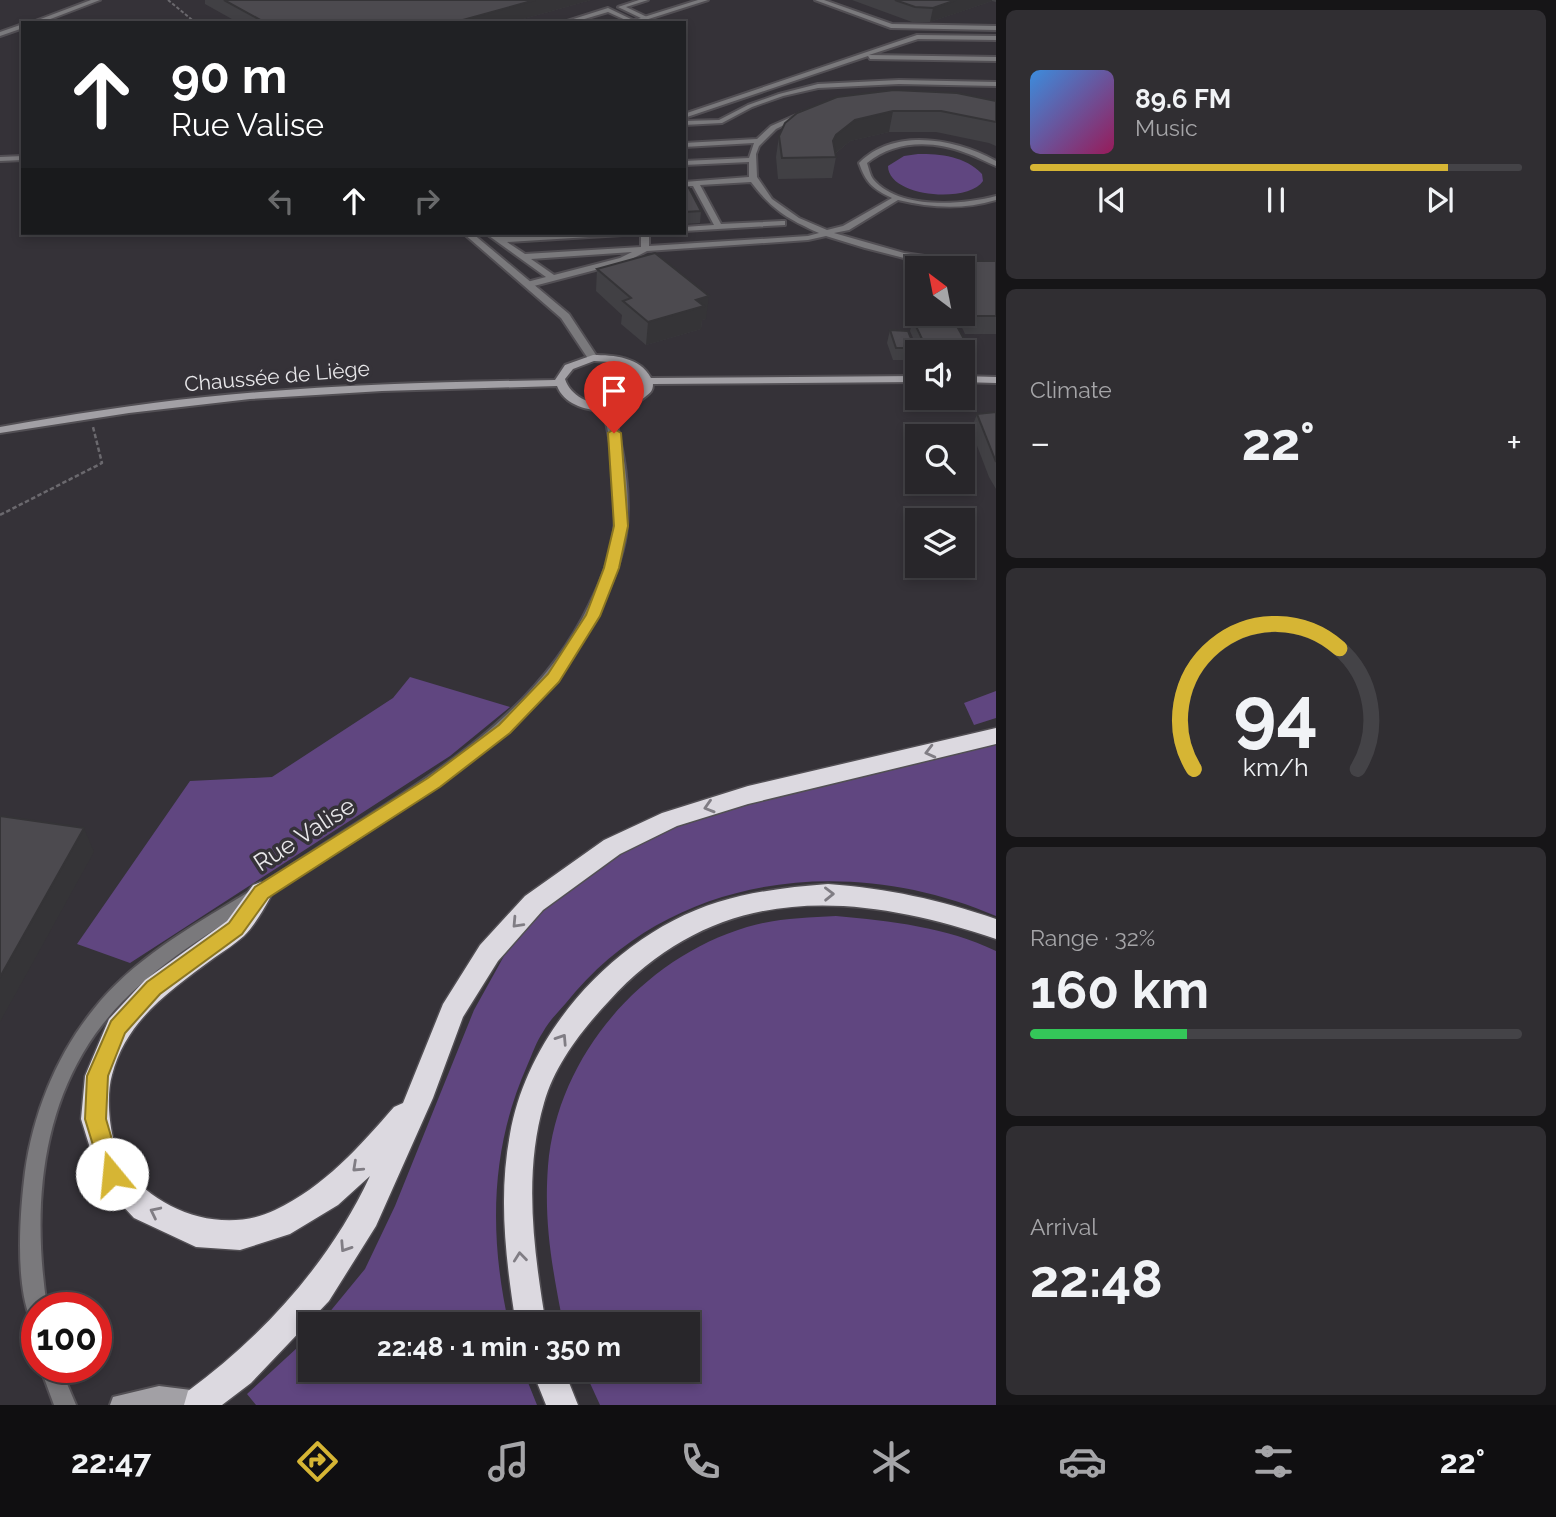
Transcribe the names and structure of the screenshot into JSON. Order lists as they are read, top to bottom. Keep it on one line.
{"streets":{"main road":["Chaussée de Liège"],"street":["Rue Valise"]},"north":"top left","page":{"turn":["90 m","Rue Valise"],"song":["89.6 FM","Music"],"tile":["Climate",["Range · 32%","160 km"],["Arrival","22:48"]],"heat":["−","22°","+"],"limit":"100","trip":"22:48 · 1 min · 350 m","tabs":["22:47","22°"],"gauge":["94","km/h"]}}
